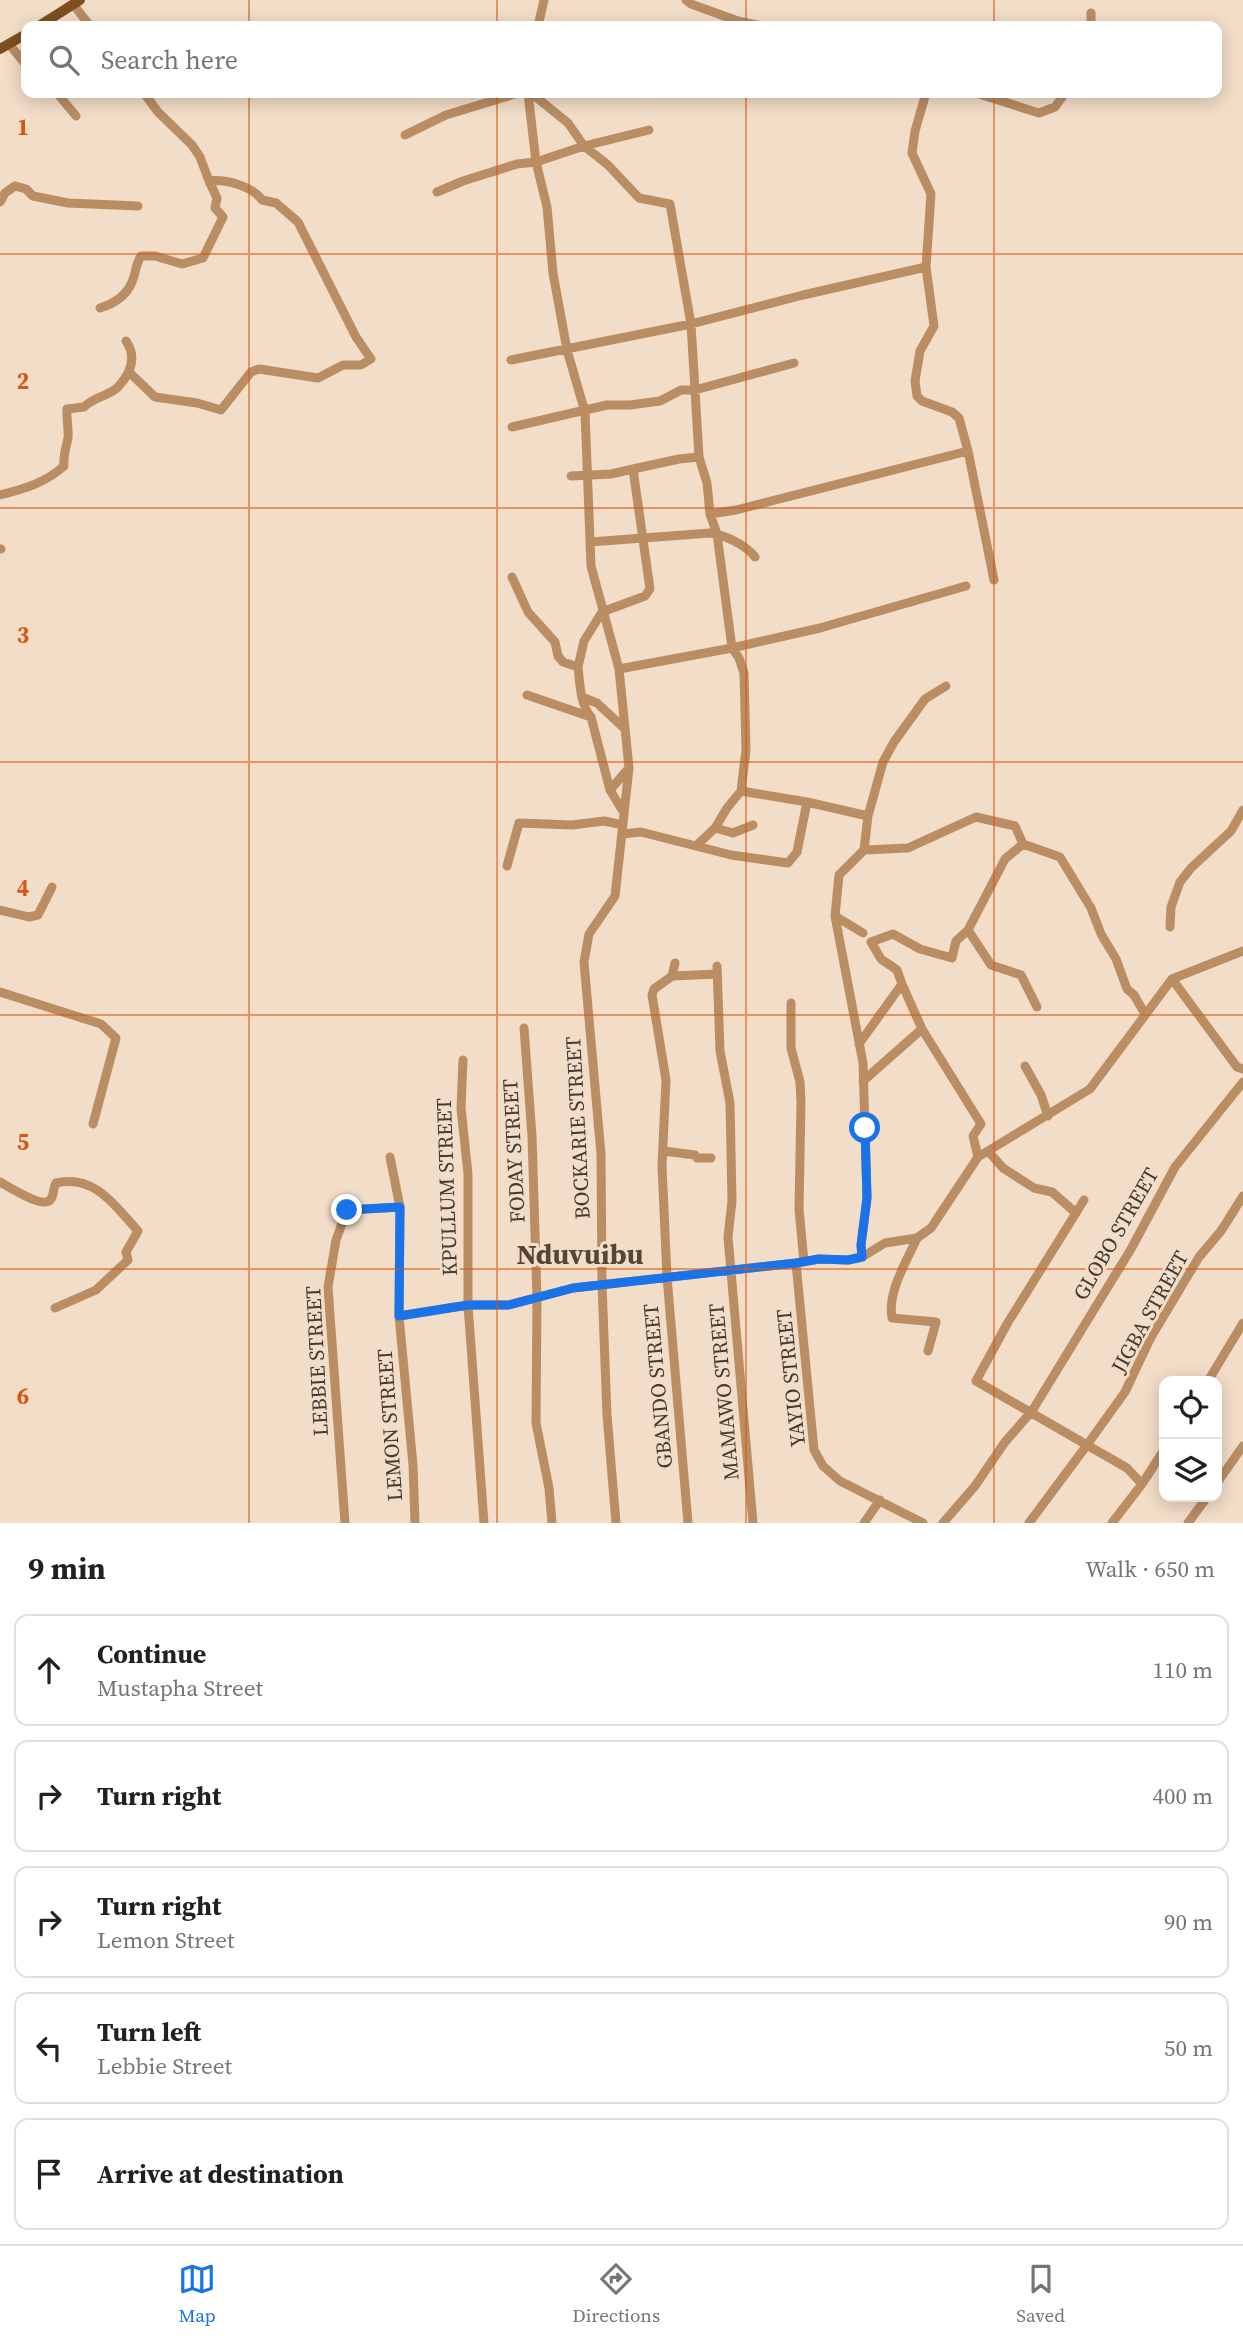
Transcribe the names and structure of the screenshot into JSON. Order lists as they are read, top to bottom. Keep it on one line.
{"streets":{"street":["BOCKARIE STREET","FODAY STREET","KPULLUM STREET","GLOBO STREET","JIGBA STREET","LEBBIE STREET","YAYIO STREET","GBANDO STREET","MAMAWO STREET","LEMON STREET"]},"crossings":[["LEBBIE STREET","LEMON STREET"],["GBANDO STREET","MAMAWO STREET"]],"districts":["Nduvuibu"],"page":{"search":"Search here","heading":["9 min","Walk · 650 m"],"list":[["Continue","Mustapha Street","110 m"],["Turn right","400 m"],["Turn right","Lemon Street","90 m"],["Turn left","Lebbie Street","50 m"],"Arrive at destination"],"nav":["Map","Directions","Saved"]},"grid":{"rows":["1","2","3","4","5","6"]}}
